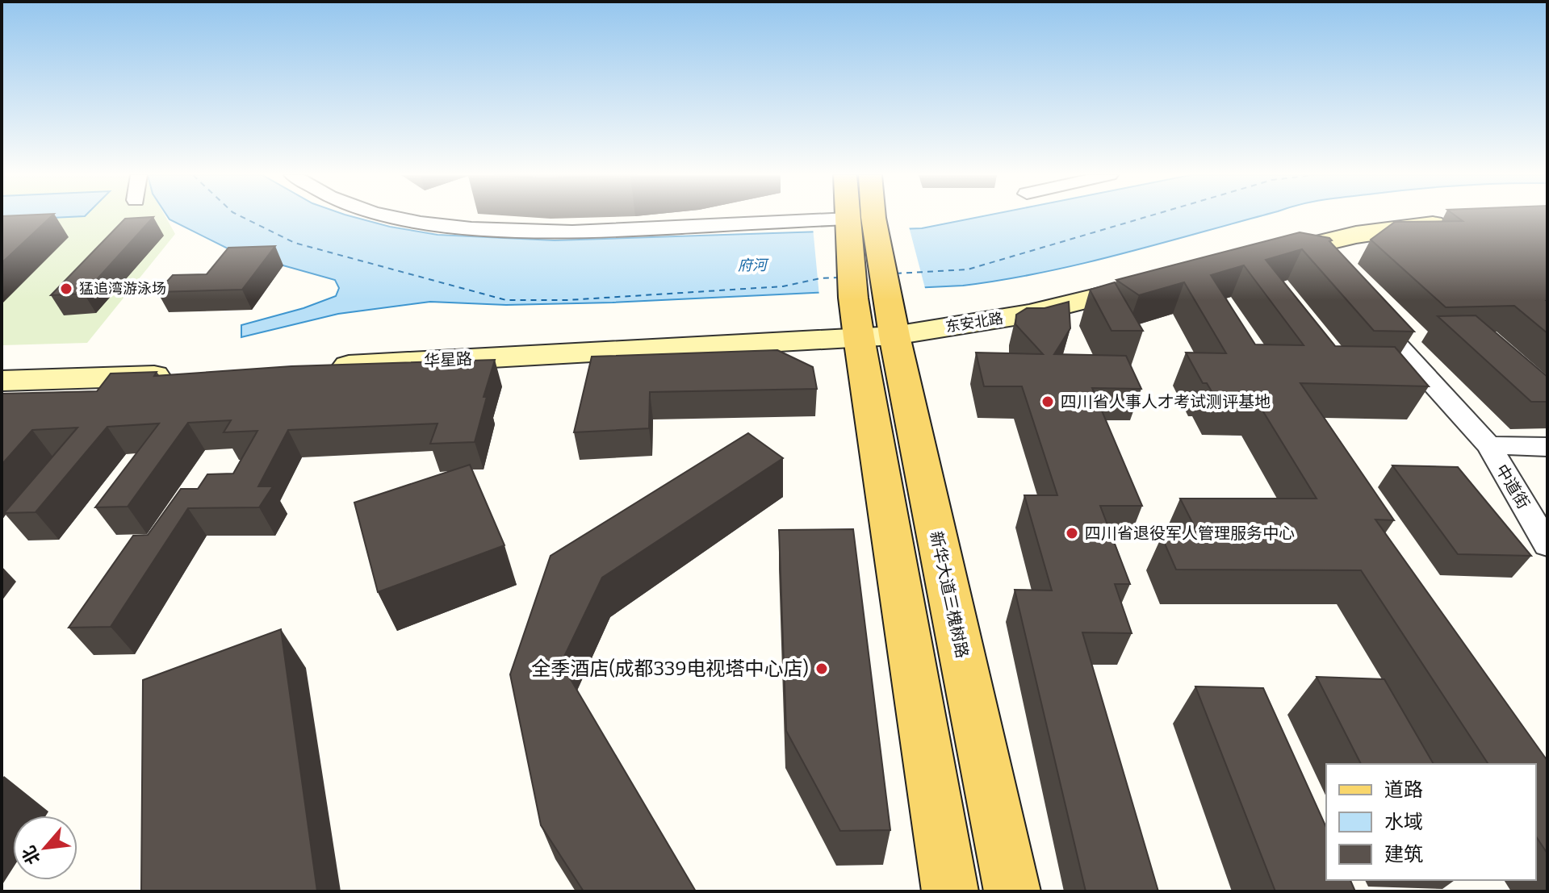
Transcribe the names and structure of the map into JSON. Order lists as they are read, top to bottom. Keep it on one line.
{"streets":{"main road":["新华大道三槐树路"],"street":["东安北路","华星路","中道街"]},"crossings":[["东安北路","华星路"],["东安北路","新华大道三槐树路"],["华星路","新华大道三槐树路"]],"water":["府河"],"places":["猛追湾游泳场","四川省人事人才考试测评基地","四川省退役军人管理服务中心","全季酒店(成都339电视塔中心店)"],"legend":["道路","水域","建筑"],"north":"bottom left"}
